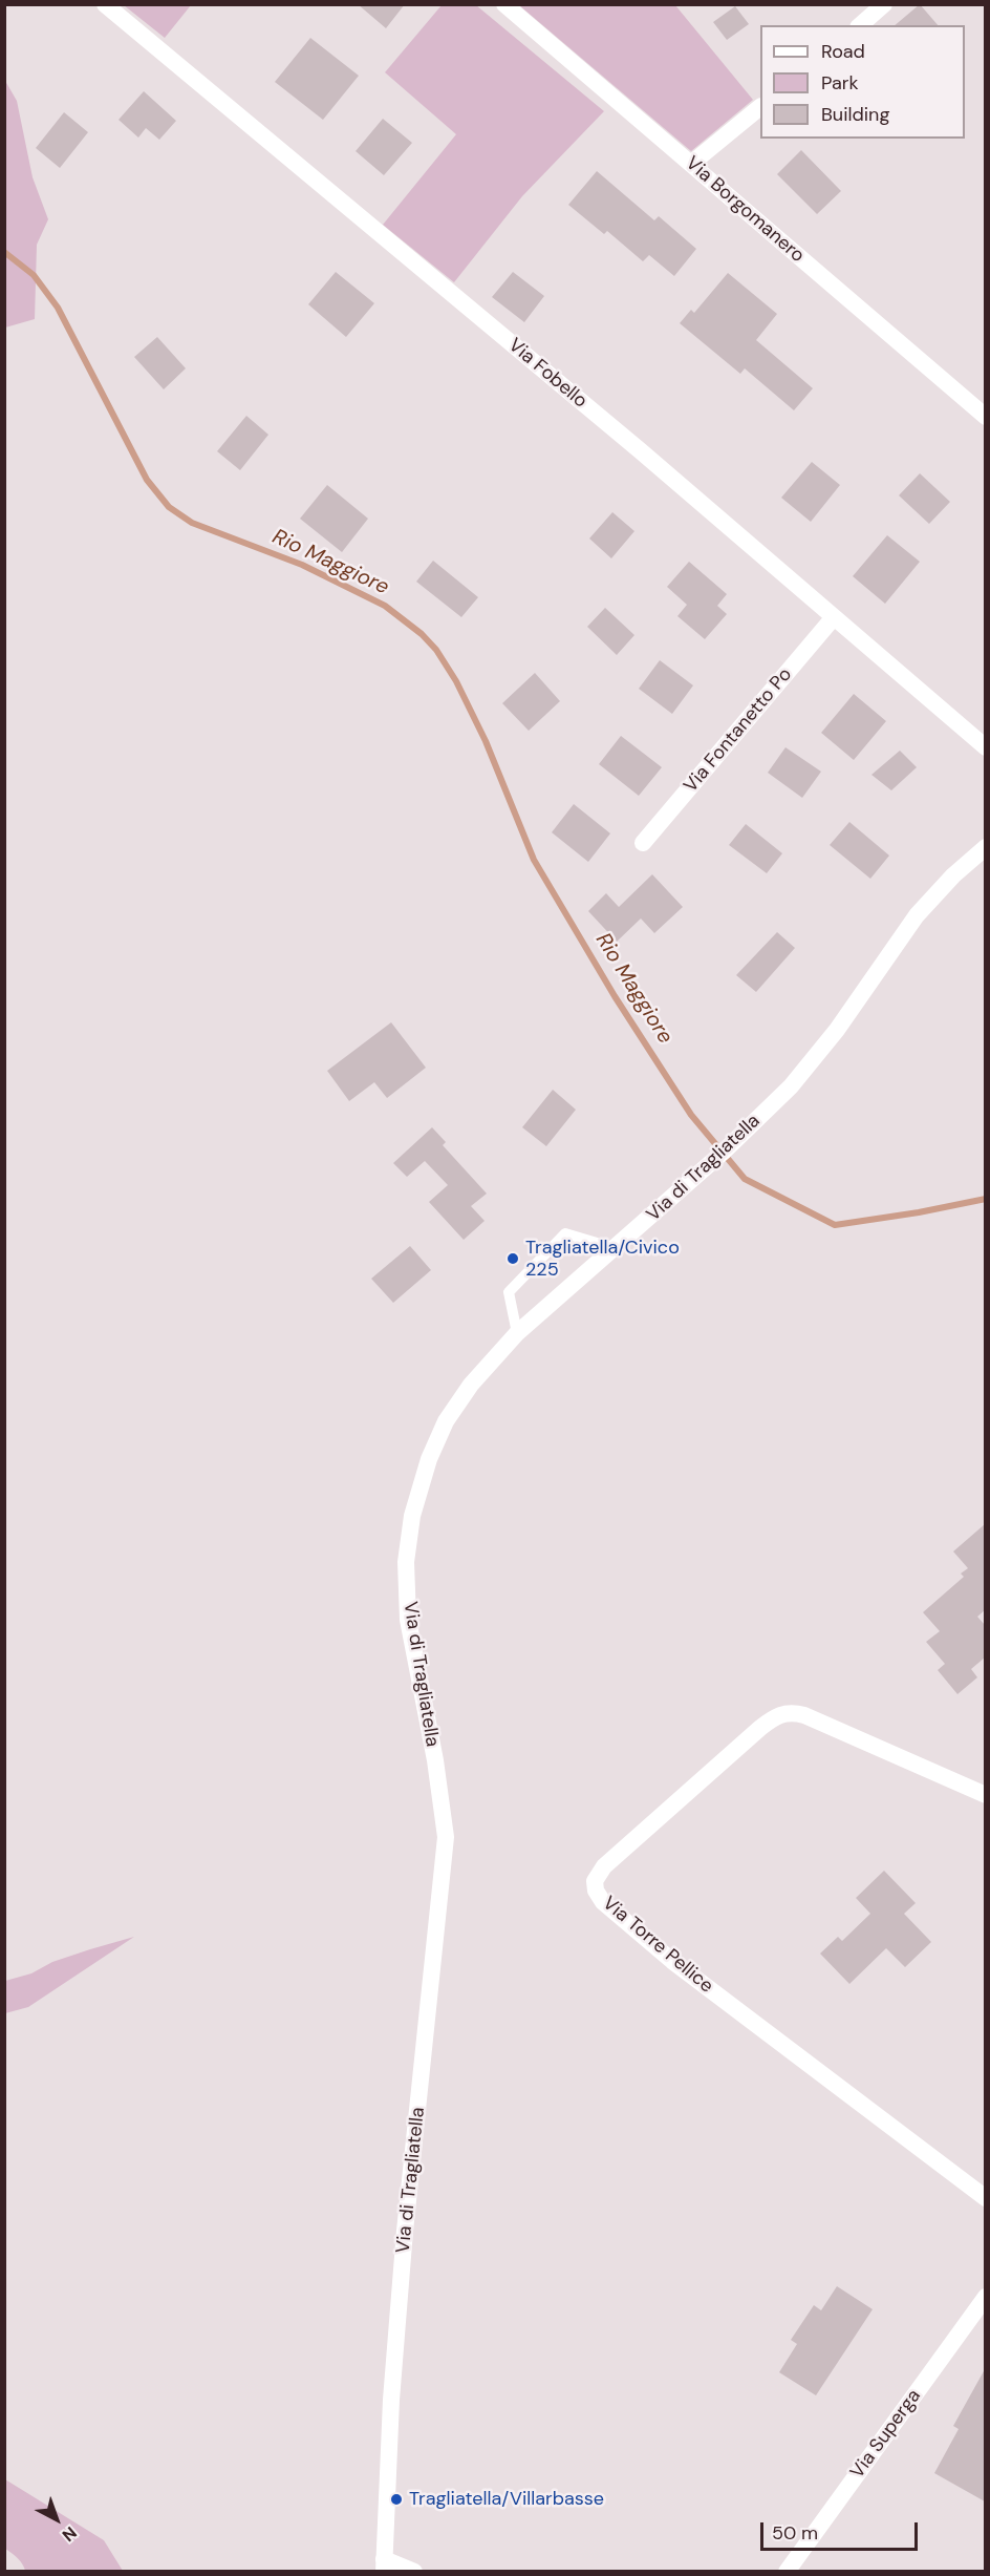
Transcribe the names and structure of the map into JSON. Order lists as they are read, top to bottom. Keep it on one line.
{"streets":{"street":["Via Borgomanero","Via Fobello","Via Fontanetto Po","Via di Tragliatella","Via Torre Pellice","Via Superga"]},"crossings":[["Via Fobello","Via Fontanetto Po"]],"water":["Rio Maggiore"],"places":["Tragliatella/Civico 225","Tragliatella/Villarbasse"],"legend":["Road","Park","Building"],"scale_bar":"50 m","north":"bottom right"}
